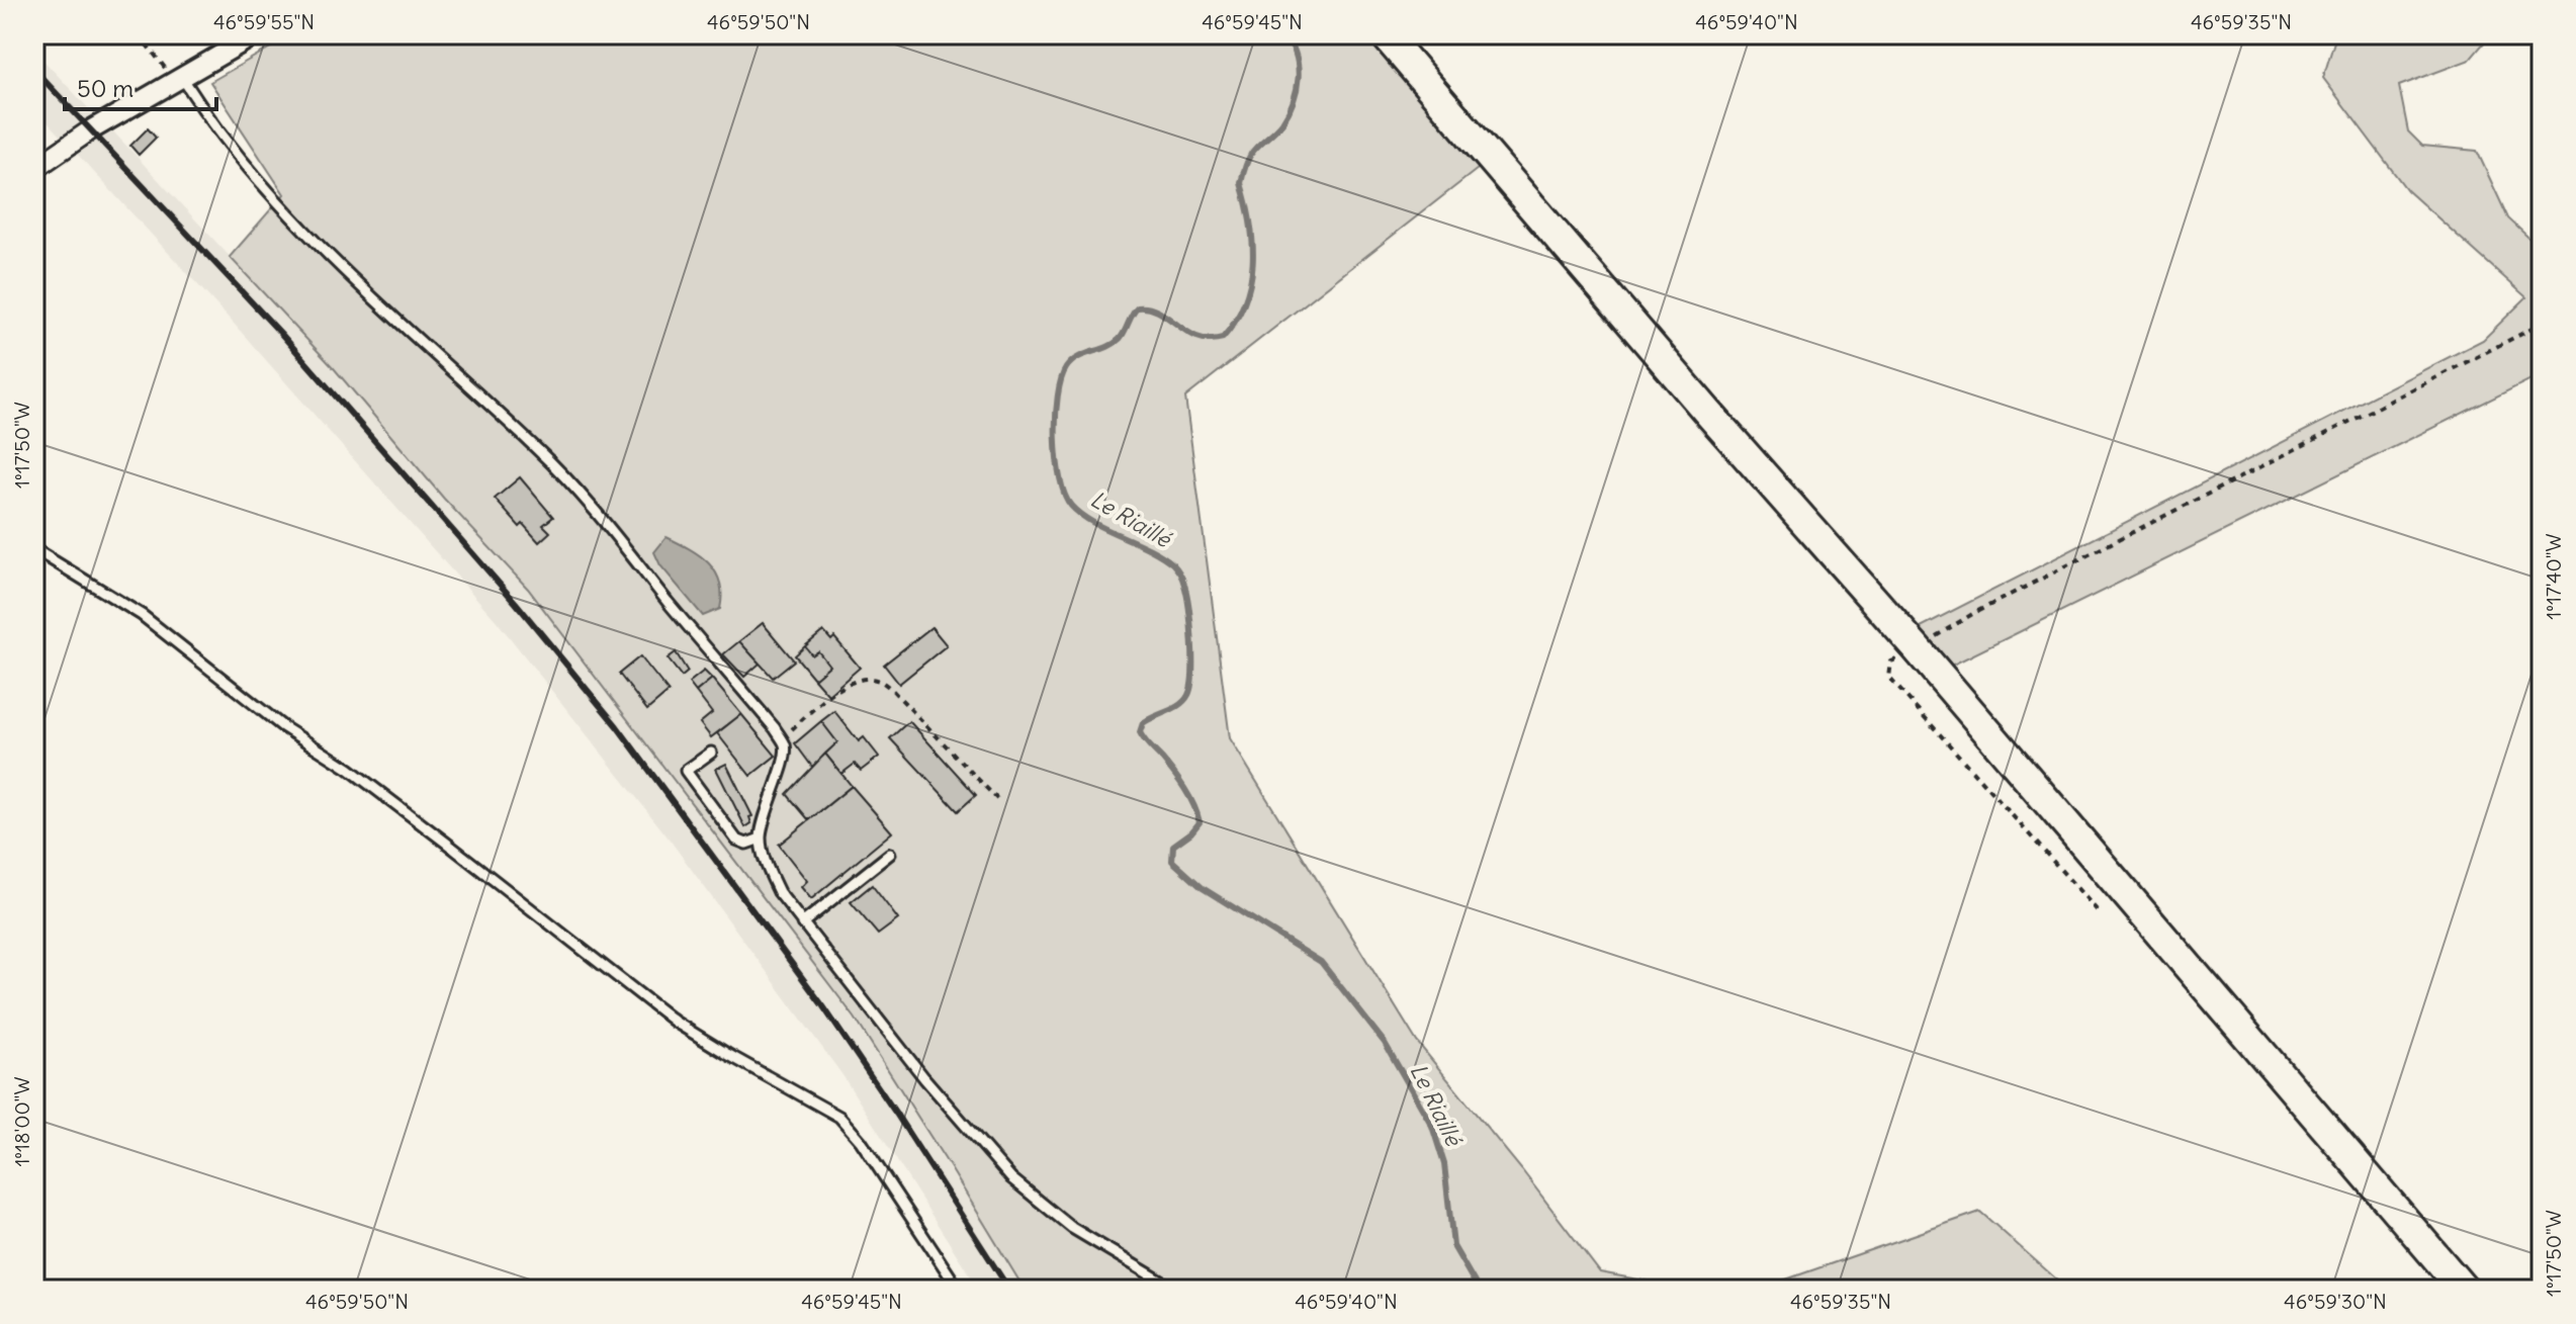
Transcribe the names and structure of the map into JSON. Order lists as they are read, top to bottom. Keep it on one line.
{"water":["Le Riaillé"],"scale_bar":"50 m","coordinates":["46°59'55\"N","46°59'50\"N","46°59'45\"N","46°59'40\"N","46°59'35\"N","1°17'50\"W","1°17'40\"W","1°18'00\"W","46°59'30\"N"]}
